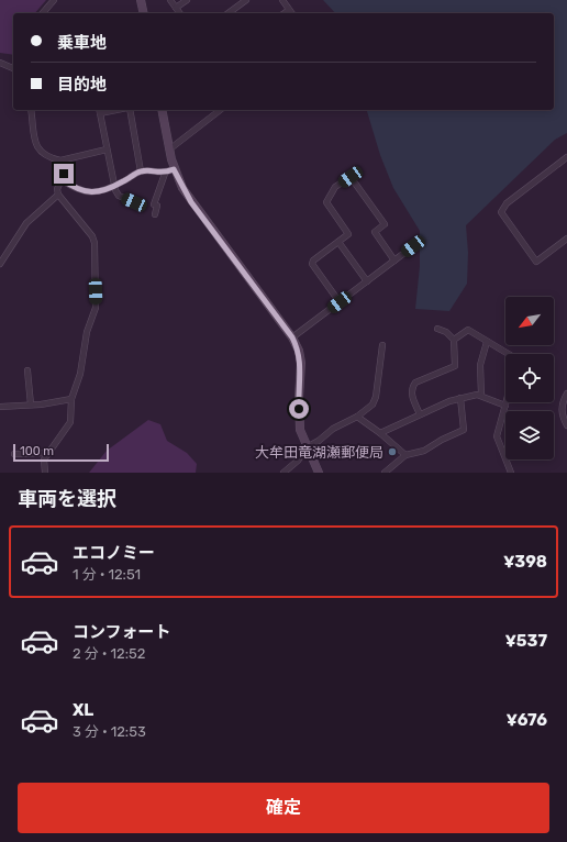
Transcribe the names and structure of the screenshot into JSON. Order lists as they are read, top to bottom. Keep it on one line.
{"places":["大牟田竜湖瀬郵便局"],"scale_bar":"100 m","north":"bottom left","page":{"banner":["乗車地","目的地"],"scale":"100 m","heading":"車両を選択","list":[{"name":"エコノミー","note":"1 分 · 12:51","value":"¥398"},{"name":"コンフォート","note":"2 分 · 12:52","value":"¥537"},{"name":"XL","note":"3 分 · 12:53","value":"¥676"}],"buttons":"確定"}}
